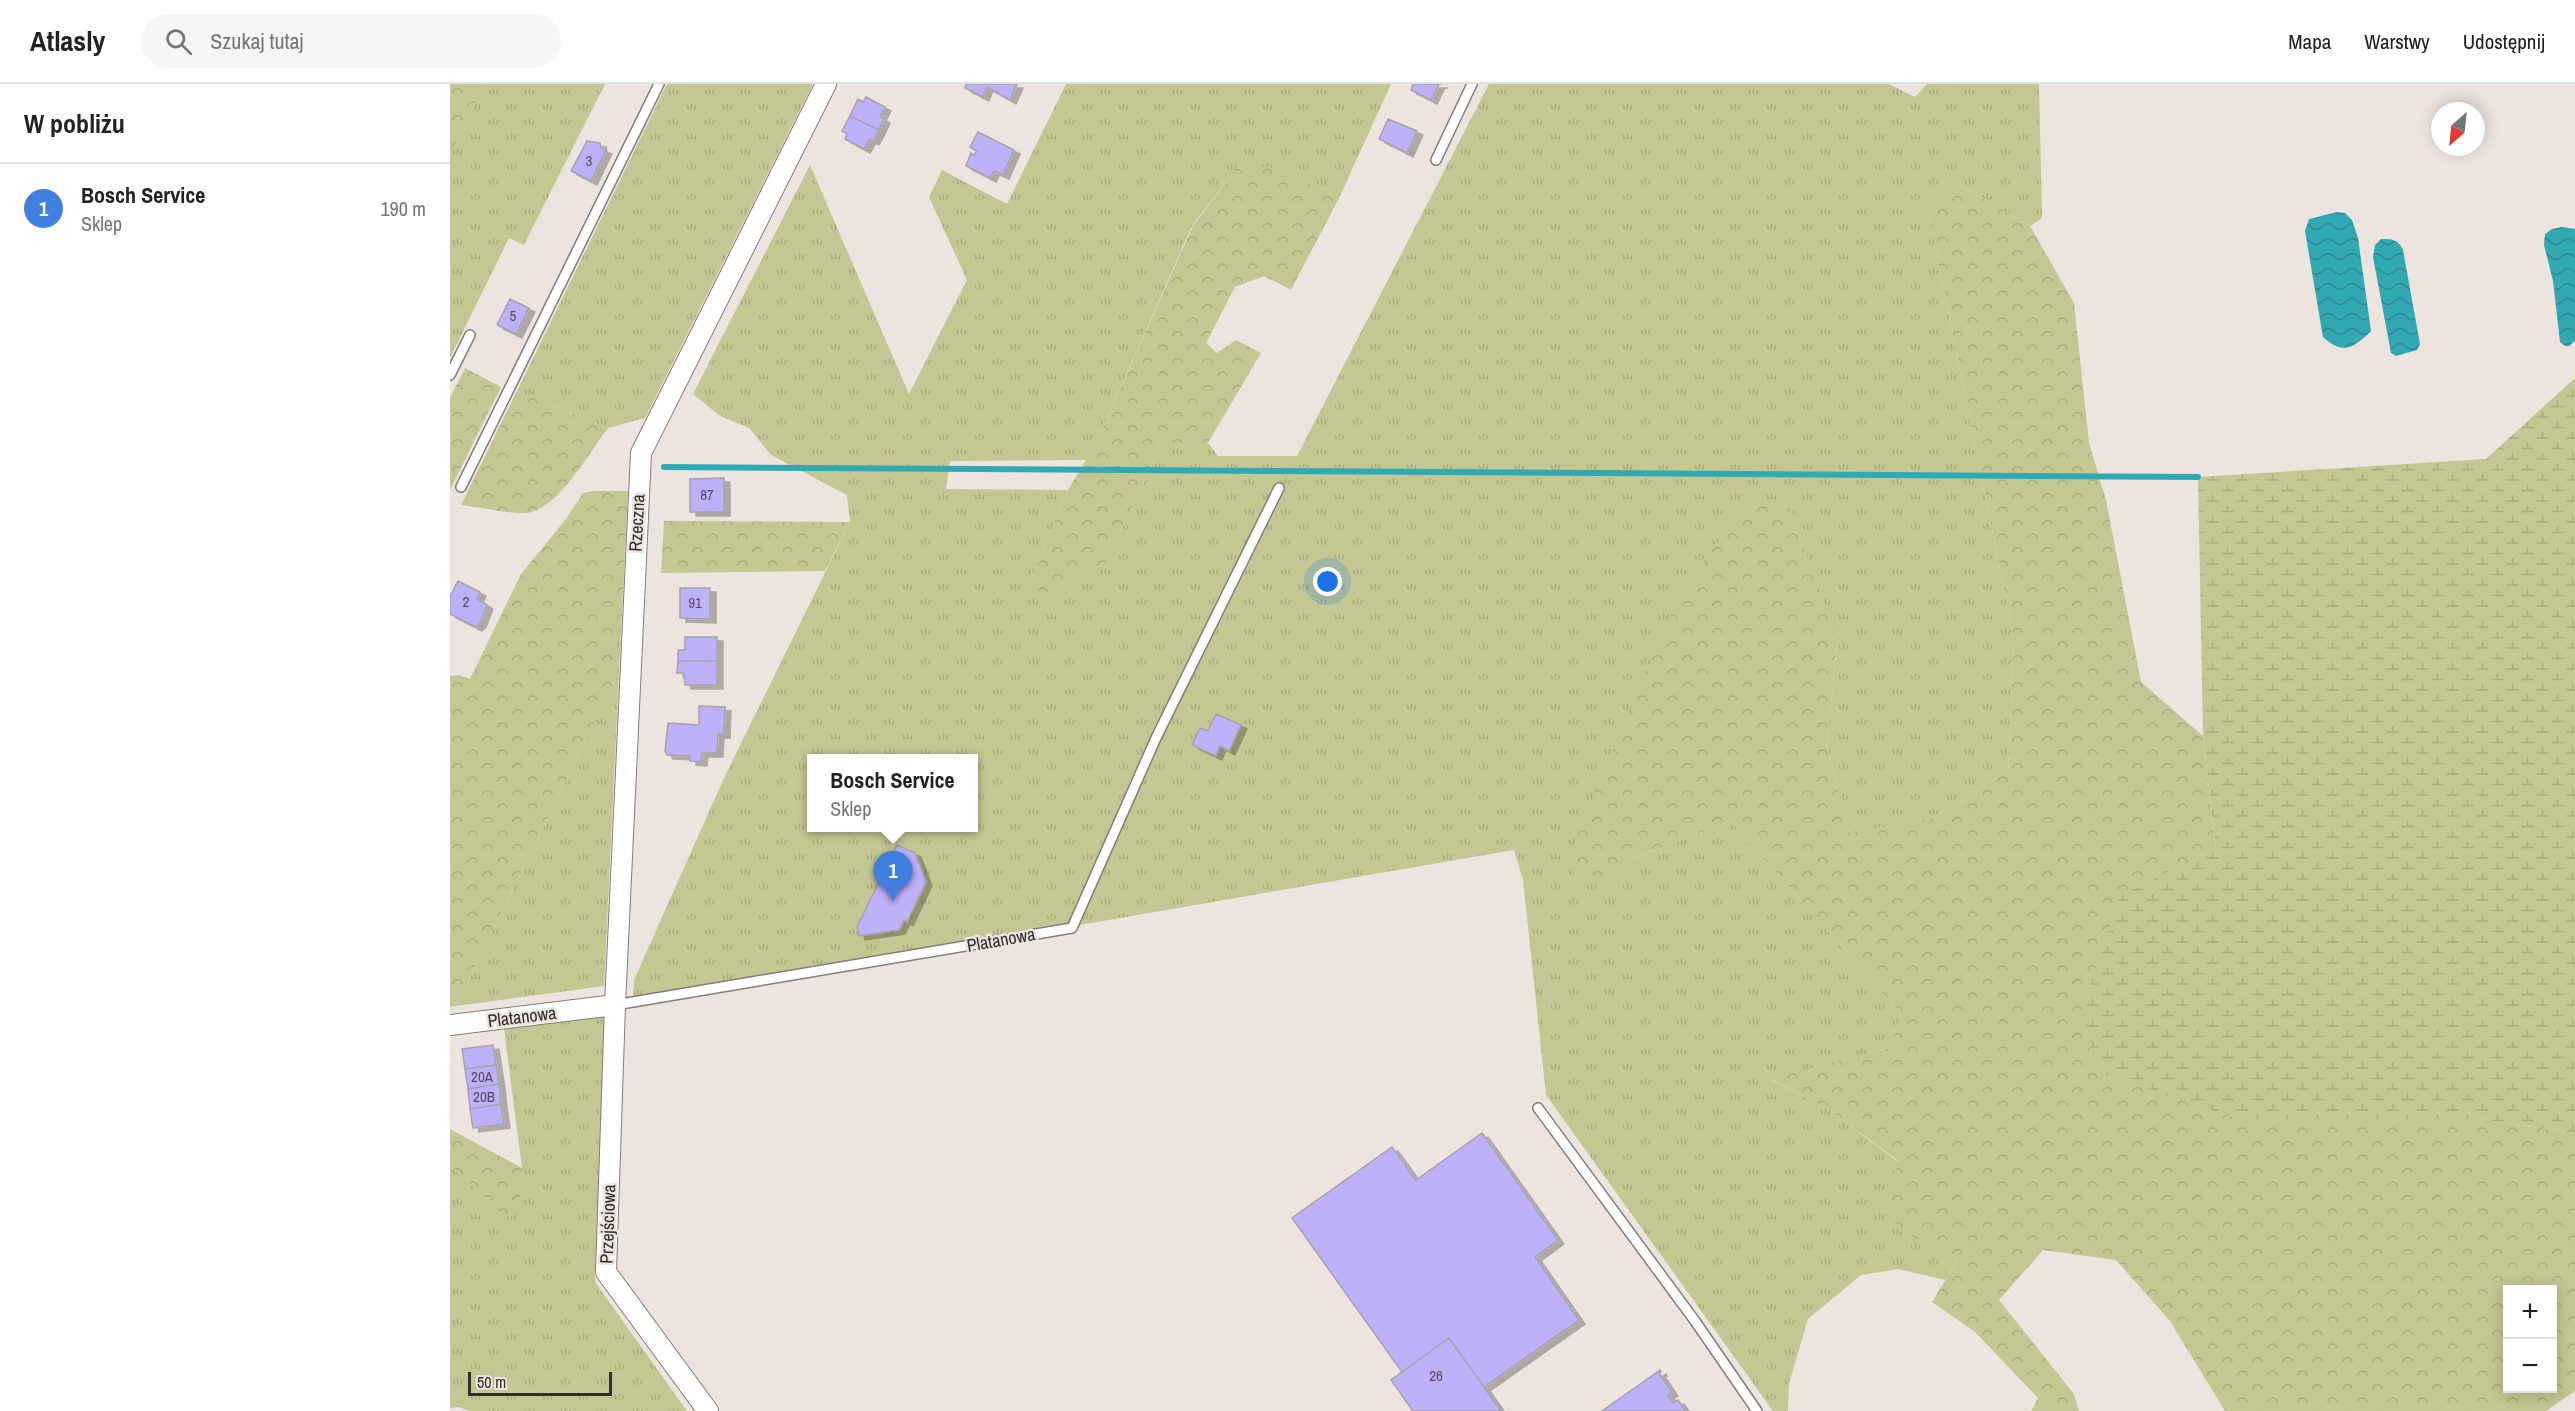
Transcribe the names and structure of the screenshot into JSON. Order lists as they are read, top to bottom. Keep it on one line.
{"streets":{"street":["Rzeczna","Platanowa","Przejściowa"]},"crossings":[["Rzeczna","Platanowa"],["Rzeczna","Przejściowa"],["Platanowa","Przejściowa"]],"house_numbers":["3","5","87","2","91","20A","20B","26"],"scale_bar":"50 m","north":"bottom left","page":{"header":"Atlasly","search":"Szukaj tutaj","nav":["Mapa","Warstwy","Udostępnij"],"heading":"W pobliżu","list":[{"mark":"1","name":"Bosch Service","note":"Sklep","value":"190 m"}],"popup":["Bosch Service","Sklep"],"pins":"1","map_buttons":["+","−"],"scale":"50 m"}}
